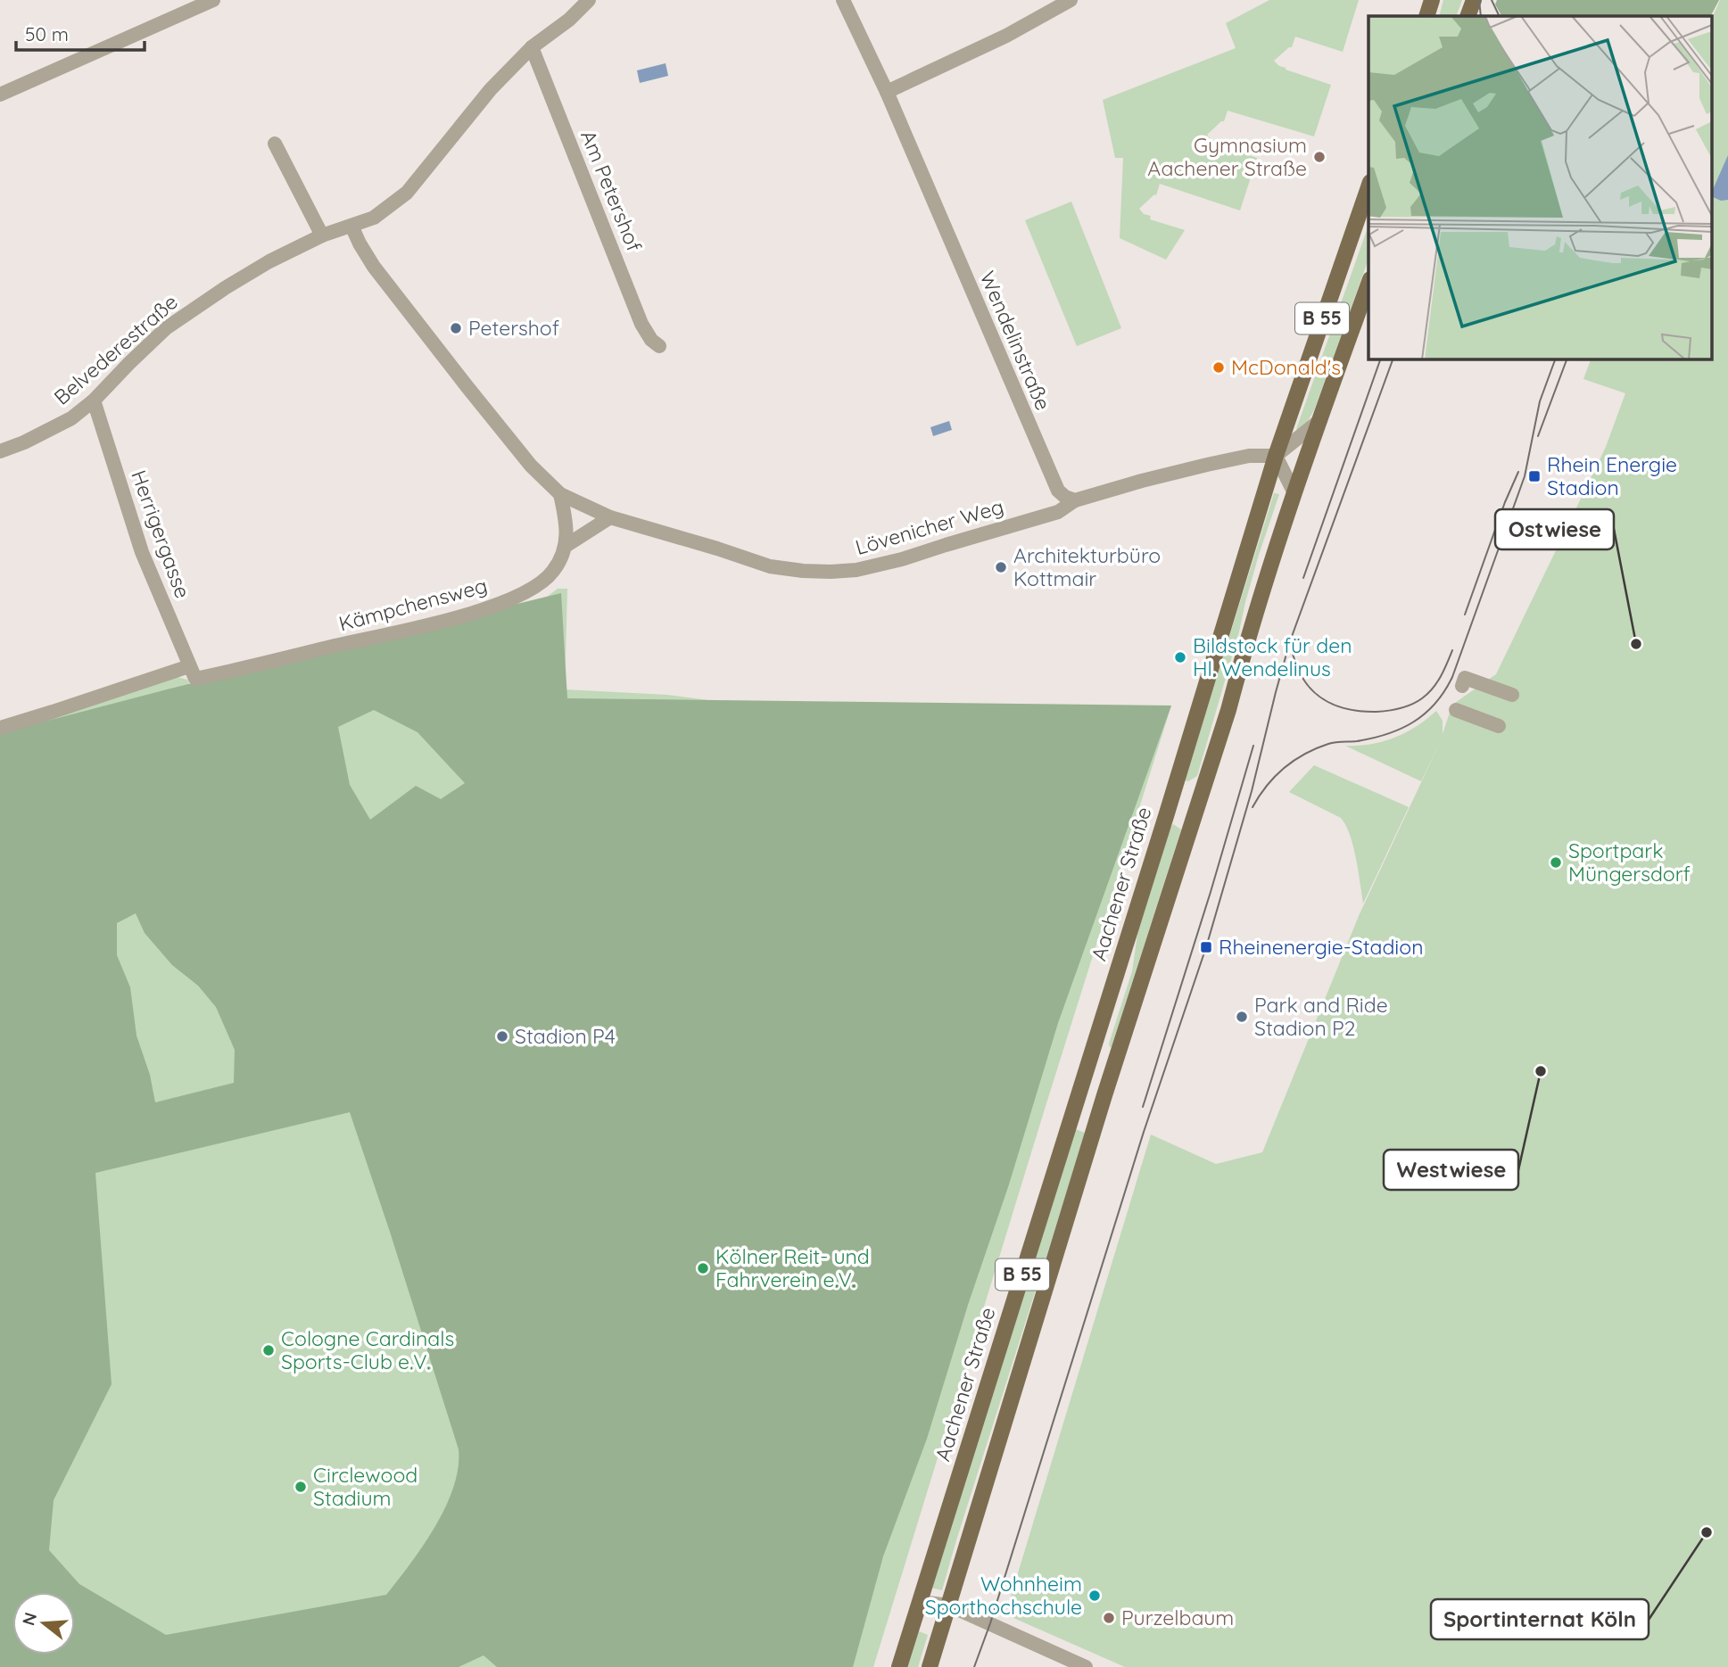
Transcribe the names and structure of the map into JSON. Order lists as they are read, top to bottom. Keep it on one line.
{"streets":{"main road":["B 55","Aachener Straße"],"street":["Am Petershof","Wendelinstraße","Belvederestraße","Lövenicher Weg","Herrigergasse","Kämpchensweg"]},"crossings":[["Am Petershof","Belvederestraße"],["Wendelinstraße","Lövenicher Weg"],["Belvederestraße","Lövenicher Weg"],["Belvederestraße","Herrigergasse"],["Lövenicher Weg","Kämpchensweg"],["Herrigergasse","Kämpchensweg"]],"places":{"other":["Gymnasium Aachener Straße","Petershof","McDonald's","Architekturbüro Kottmair","Ostwiese","Bildstock für den Hl. Wendelinus","Sportpark Müngersdorf","Park and Ride Stadion P2","Stadion P4","Westwiese","Kölner Reit- und Fahrverein e.V.","Cologne Cardinals Sports-Club e.V.","Circlewood Stadium","Sportinternat Köln","Wohnheim Sporthochschule","Purzelbaum"],"transit":["Rhein Energie Stadion","Rheinenergie-Stadion"]},"scale_bar":"50 m","north":"left"}
